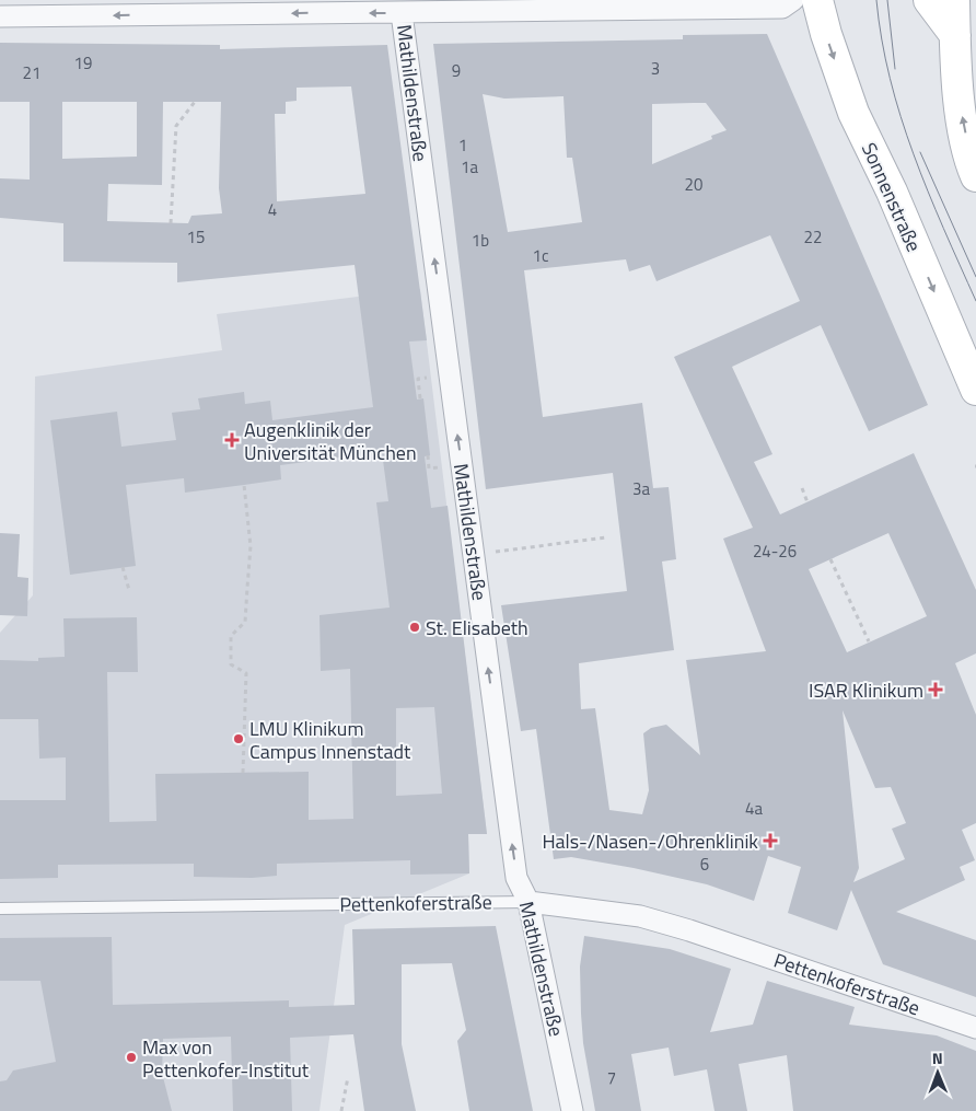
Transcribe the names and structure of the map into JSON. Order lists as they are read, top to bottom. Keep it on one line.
{"streets":{"main road":["Sonnenstraße"],"street":["Mathildenstraße","Pettenkoferstraße"]},"crossings":[["Mathildenstraße","Pettenkoferstraße"]],"one_way":["Mathildenstraße"],"places":{"health":["Augenklinik der Universität München","ISAR Klinikum","Hals-/Nasen-/Ohrenklinik"],"other":["St. Elisabeth","LMU Klinikum Campus Innenstadt","Max von Pettenkofer-Institut"]},"house_numbers":["19","3","9","21","1","1a","20","4","15","22","1b","1c","3a","24-26","4a","6","7"],"north":"top"}
